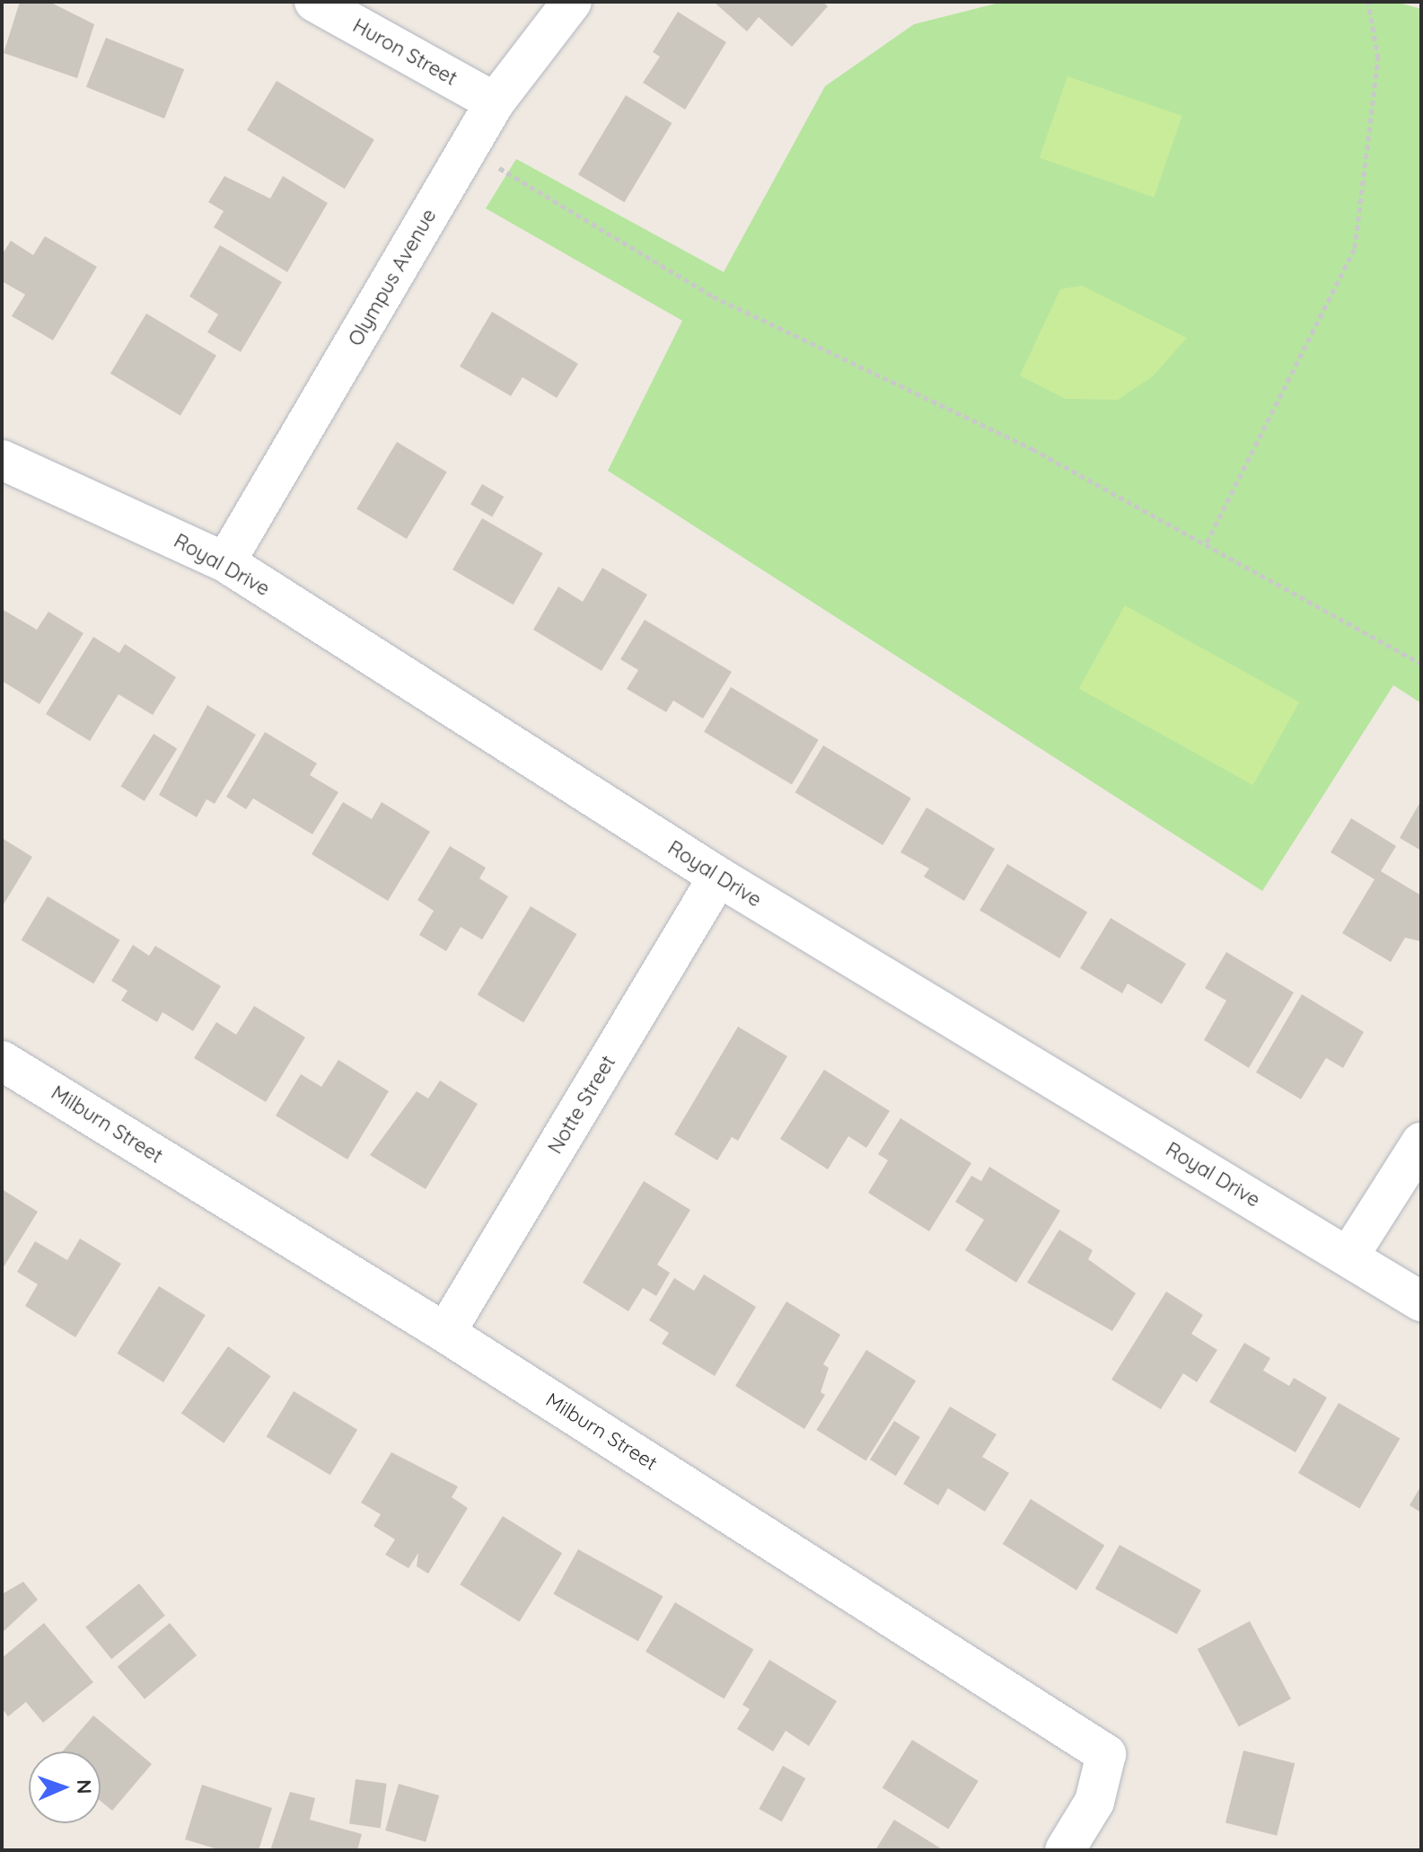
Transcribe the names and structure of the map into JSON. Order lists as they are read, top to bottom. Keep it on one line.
{"streets":{"street":["Huron Street","Olympus Avenue","Royal Drive","Notte Street","Milburn Street"]},"crossings":[["Huron Street","Olympus Avenue"],["Olympus Avenue","Royal Drive"],["Royal Drive","Notte Street"],["Notte Street","Milburn Street"]],"north":"right"}
